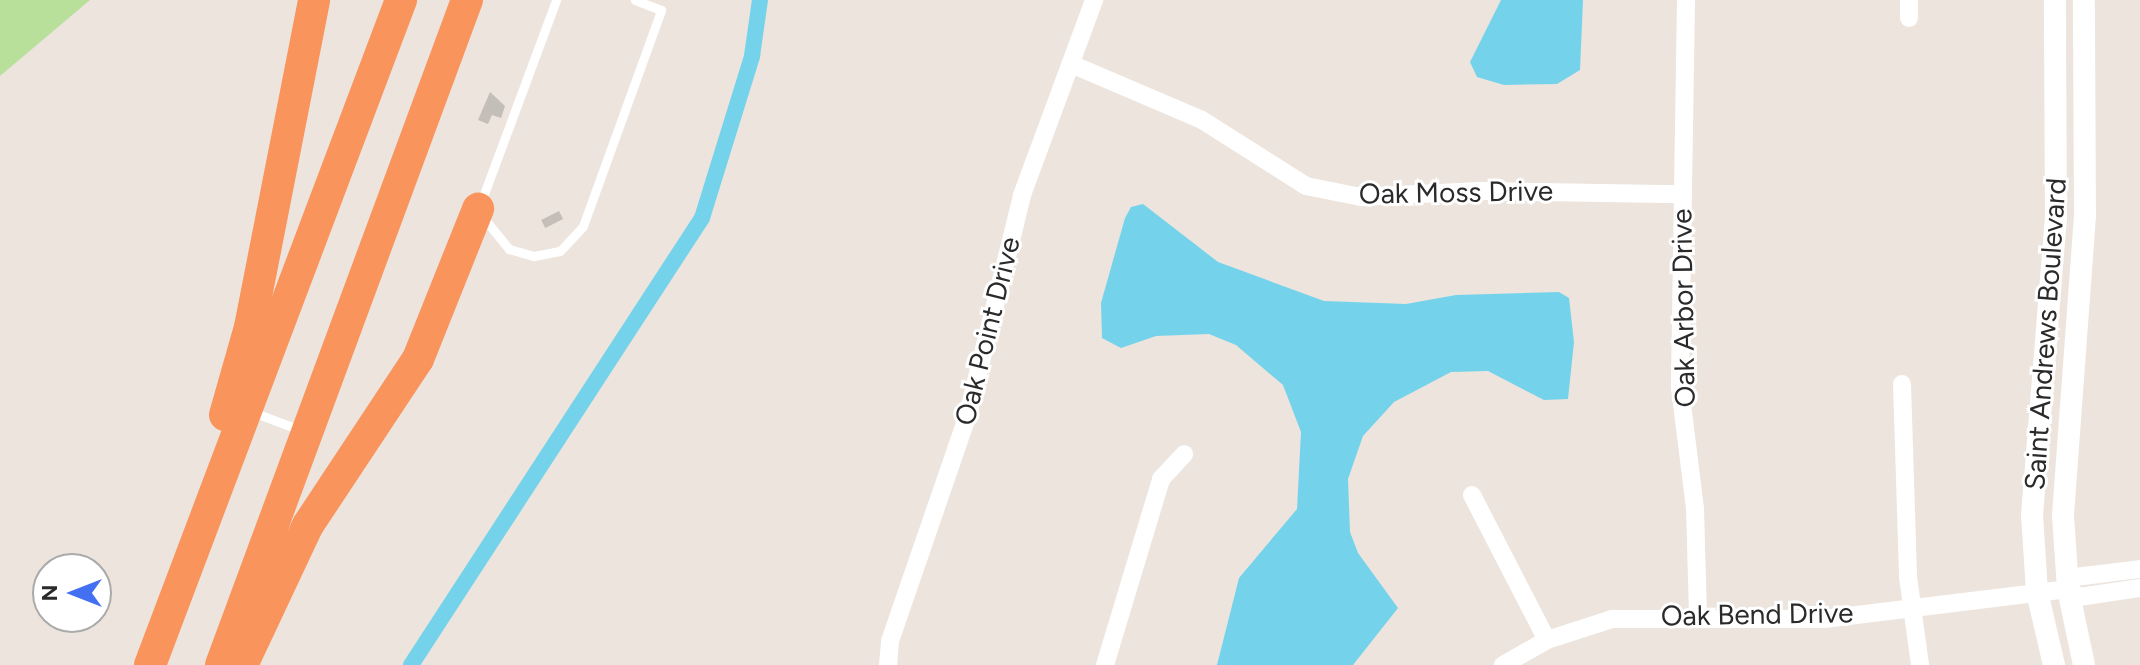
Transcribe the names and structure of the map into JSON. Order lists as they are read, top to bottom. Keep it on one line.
{"streets":{"street":["Oak Moss Drive","Oak Arbor Drive","Oak Point Drive","Saint Andrews Boulevard","Oak Bend Drive"]},"crossings":[["Oak Moss Drive","Oak Arbor Drive"],["Oak Moss Drive","Oak Point Drive"],["Oak Arbor Drive","Oak Bend Drive"],["Saint Andrews Boulevard","Oak Bend Drive"]],"north":"left"}
